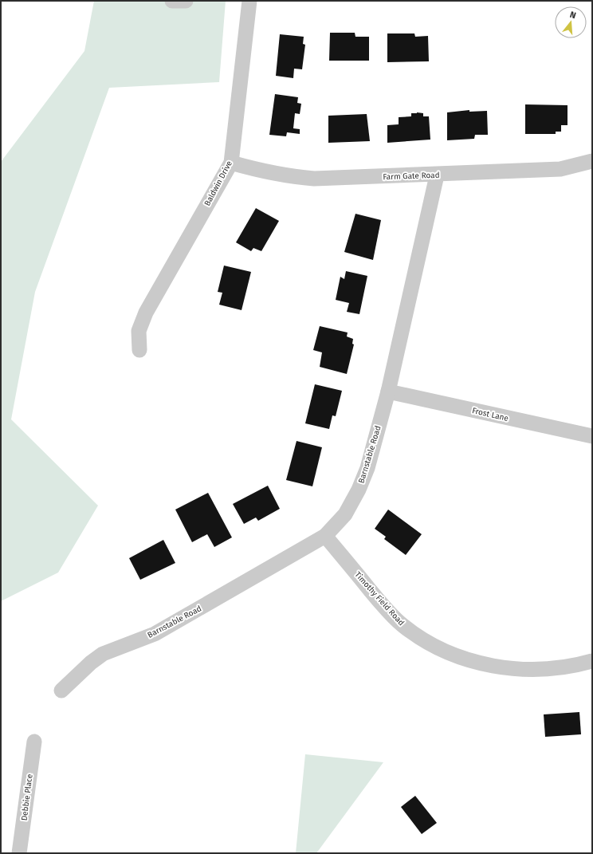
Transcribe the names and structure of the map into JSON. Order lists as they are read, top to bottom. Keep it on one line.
{"streets":{"street":["Farm Gate Road","Baldwin Drive","Frost Lane","Barnstable Road","Timothy Field Road","Debbie Place"]},"crossings":[["Farm Gate Road","Baldwin Drive"],["Farm Gate Road","Barnstable Road"],["Frost Lane","Barnstable Road"],["Barnstable Road","Timothy Field Road"]],"north":"top"}
